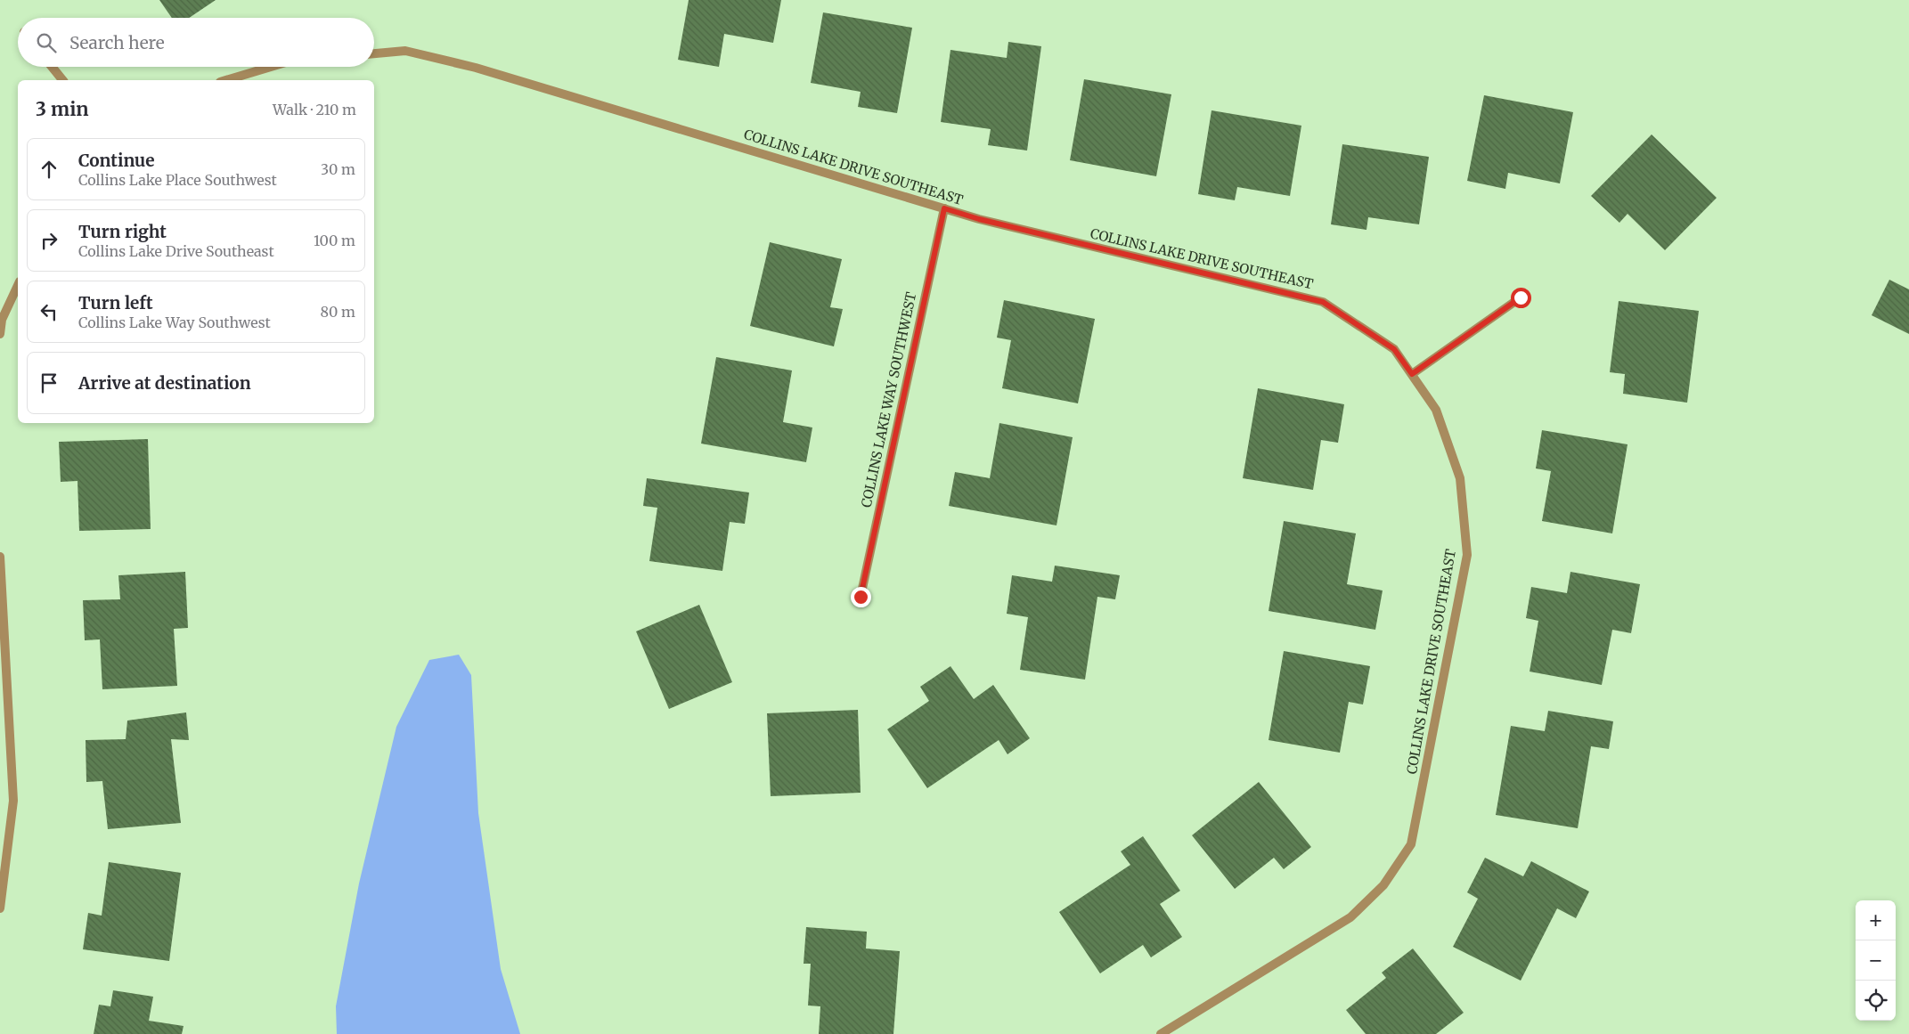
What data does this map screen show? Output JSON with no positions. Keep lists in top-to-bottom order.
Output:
{
  "streets": {
    "street": ["COLLINS LAKE DRIVE SOUTHEAST", "COLLINS LAKE WAY SOUTHWEST"]
  },
  "crossings": [
    ["COLLINS LAKE DRIVE SOUTHEAST", "COLLINS LAKE WAY SOUTHWEST"]
  ],
  "page": {
    "search": "Search here",
    "heading": ["3 min", "Walk · 210 m"],
    "list": [
      ["Continue", "Collins Lake Place Southwest", "30 m"],
      ["Turn right", "Collins Lake Drive Southeast", "100 m"],
      ["Turn left", "Collins Lake Way Southwest", "80 m"],
      "Arrive at destination"
    ],
    "map_buttons": ["+", "−"]
  }
}
